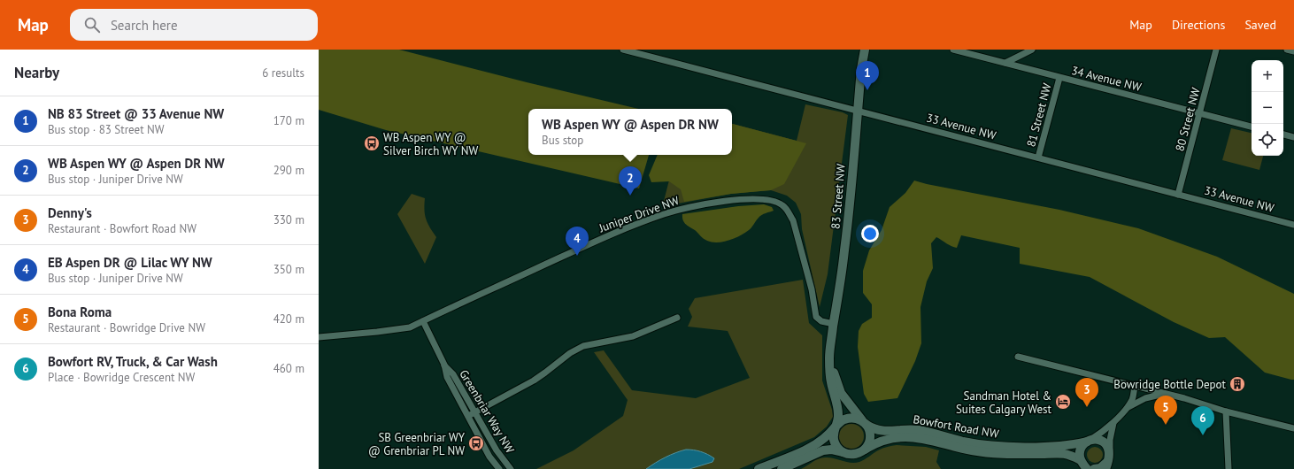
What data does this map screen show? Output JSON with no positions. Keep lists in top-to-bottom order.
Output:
{
  "streets": {
    "street": [
      "34 Avenue NW",
      "81 Street NW",
      "80 Street NW",
      "33 Avenue NW",
      "83 Street NW",
      "Juniper Drive NW",
      "Greenbriar Way NW",
      "Bowfort Road NW"
    ]
  },
  "crossings": [
    ["34 Avenue NW", "81 Street NW"],
    ["34 Avenue NW", "80 Street NW"],
    ["81 Street NW", "33 Avenue NW"],
    ["80 Street NW", "33 Avenue NW"],
    ["33 Avenue NW", "83 Street NW"],
    ["83 Street NW", "Juniper Drive NW"],
    ["83 Street NW", "Bowfort Road NW"],
    ["Juniper Drive NW", "Greenbriar Way NW"]
  ],
  "places": {
    "bus stop": ["WB Aspen WY @ Silver Birch WY NW", "SB Greenbriar WY @ Grenbriar PL NW"],
    "building": ["Bowridge Bottle Depot"],
    "hotel": ["Sandman Hotel & Suites Calgary West"]
  },
  "page": {
    "header": "Map",
    "search": "Search here",
    "nav": ["Map", "Directions", "Saved"],
    "heading": ["Nearby", "6 results"],
    "map_buttons": ["+", "−"],
    "pins": [
      "1",
      "2",
      "4",
      "3",
      "5",
      "6"
    ],
    "list": [
      {
        "mark": "1",
        "name": "NB 83 Street @ 33 Avenue NW",
        "note": "Bus stop · 83 Street NW",
        "value": "170 m"
      },
      {
        "mark": "2",
        "name": "WB Aspen WY @ Aspen DR NW",
        "note": "Bus stop · Juniper Drive NW",
        "value": "290 m"
      },
      {
        "mark": "3",
        "name": "Denny's",
        "note": "Restaurant · Bowfort Road NW",
        "value": "330 m"
      },
      {
        "mark": "4",
        "name": "EB Aspen DR @ Lilac WY NW",
        "note": "Bus stop · Juniper Drive NW",
        "value": "350 m"
      },
      {
        "mark": "5",
        "name": "Bona Roma",
        "note": "Restaurant · Bowridge Drive NW",
        "value": "420 m"
      },
      {
        "mark": "6",
        "name": "Bowfort RV, Truck, & Car Wash",
        "note": "Place · Bowridge Crescent NW",
        "value": "460 m"
      }
    ],
    "popup": ["WB Aspen WY @ Aspen DR NW", "Bus stop"]
  }
}
